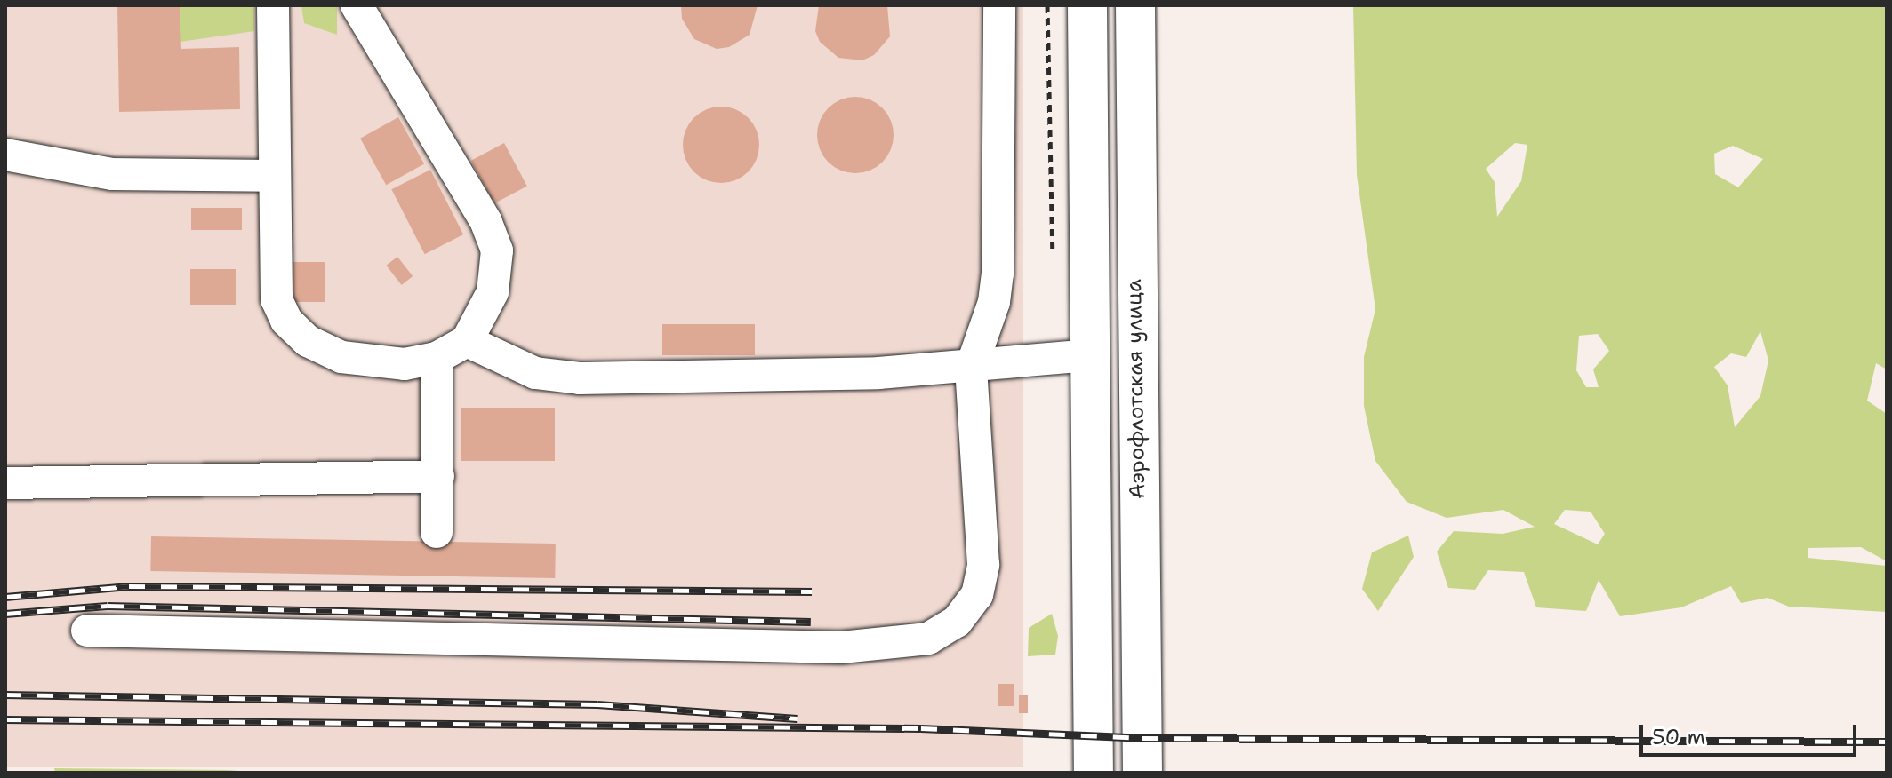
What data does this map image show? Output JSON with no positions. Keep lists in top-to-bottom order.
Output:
{
  "streets": {
    "main road": ["Аэрофлотская улица"]
  },
  "scale_bar": "50 m"
}
